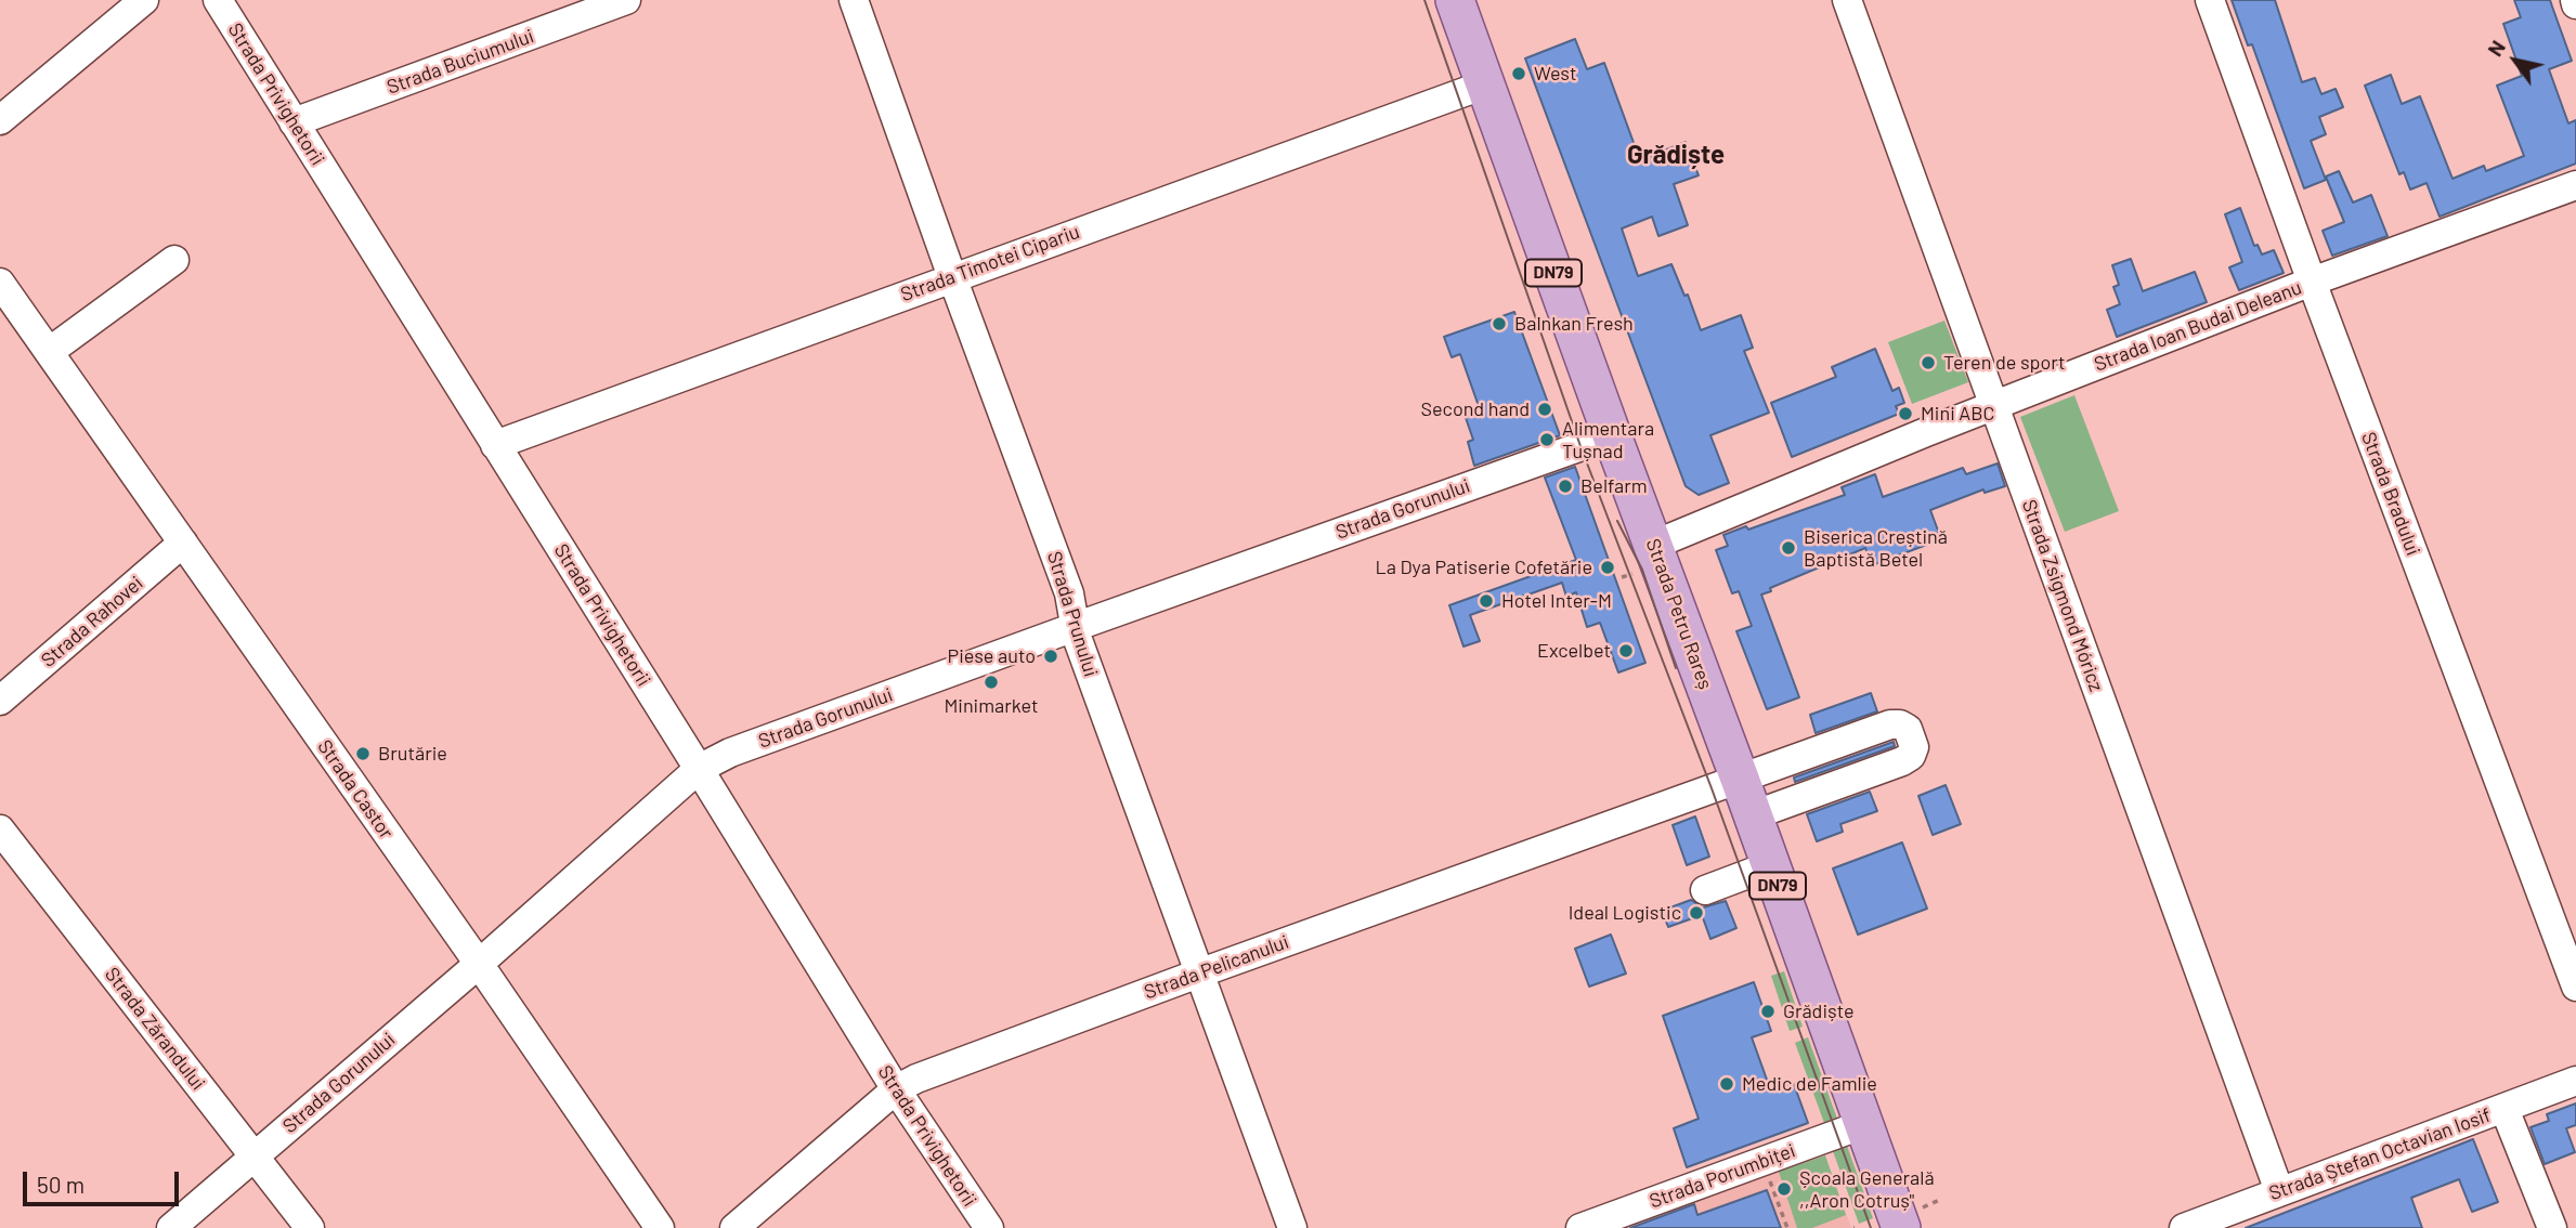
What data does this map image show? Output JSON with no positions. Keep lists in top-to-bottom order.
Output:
{
  "streets": {
    "main road": ["DN79", "Strada Petru Rareș"],
    "street": [
      "Strada Buciumului",
      "Strada Privighetorii",
      "Strada Timotei Cipariu",
      "Strada Ioan Budai Deleanu",
      "Strada Bradului",
      "Strada Gorunului",
      "Strada Zsigmond Móricz",
      "Strada Prunului",
      "Strada Rahovei",
      "Strada Castor",
      "Strada Pelicanului",
      "Strada Zărandului",
      "Strada Ștefan Octavian Iosif",
      "Strada Porumbiței"
    ]
  },
  "crossings": [
    ["Strada Buciumului", "Strada Privighetorii"],
    ["Strada Privighetorii", "Strada Timotei Cipariu"],
    ["Strada Privighetorii", "Strada Gorunului"],
    ["Strada Privighetorii", "Strada Pelicanului"],
    ["Strada Timotei Cipariu", "Strada Prunului"],
    ["Strada Timotei Cipariu", "Strada Petru Rareș"],
    ["Strada Ioan Budai Deleanu", "Strada Bradului"],
    ["Strada Ioan Budai Deleanu", "Strada Zsigmond Móricz"],
    ["Strada Ioan Budai Deleanu", "Strada Petru Rareș"],
    ["Strada Gorunului", "Strada Prunului"],
    ["Strada Gorunului", "Strada Petru Rareș"],
    ["Strada Gorunului", "Strada Castor"],
    ["Strada Gorunului", "Strada Zărandului"],
    ["Strada Zsigmond Móricz", "Strada Ștefan Octavian Iosif"],
    ["Strada Prunului", "Strada Pelicanului"],
    ["Strada Petru Rareș", "Strada Pelicanului"],
    ["Strada Petru Rareș", "Strada Porumbiței"],
    ["Strada Rahovei", "Strada Castor"]
  ],
  "districts": ["Grădiște"],
  "places": [
    "West",
    "Balnkan Fresh",
    "Teren de sport",
    "Second hand",
    "Mini ABC",
    "Alimentara Tușnad",
    "Belfarm",
    "Biserica Creștină Baptistă Betel",
    "La Dya Patiserie Cofetărie",
    "Hotel Inter-M",
    "Excelbet",
    "Piese auto",
    "Minimarket",
    "Brutărie",
    "Ideal Logistic",
    "Grădiște",
    "Medic de Famlie",
    "Școala Generală ,,Aron Cotruș\""
  ],
  "scale_bar": "50 m",
  "north": "top left"
}
